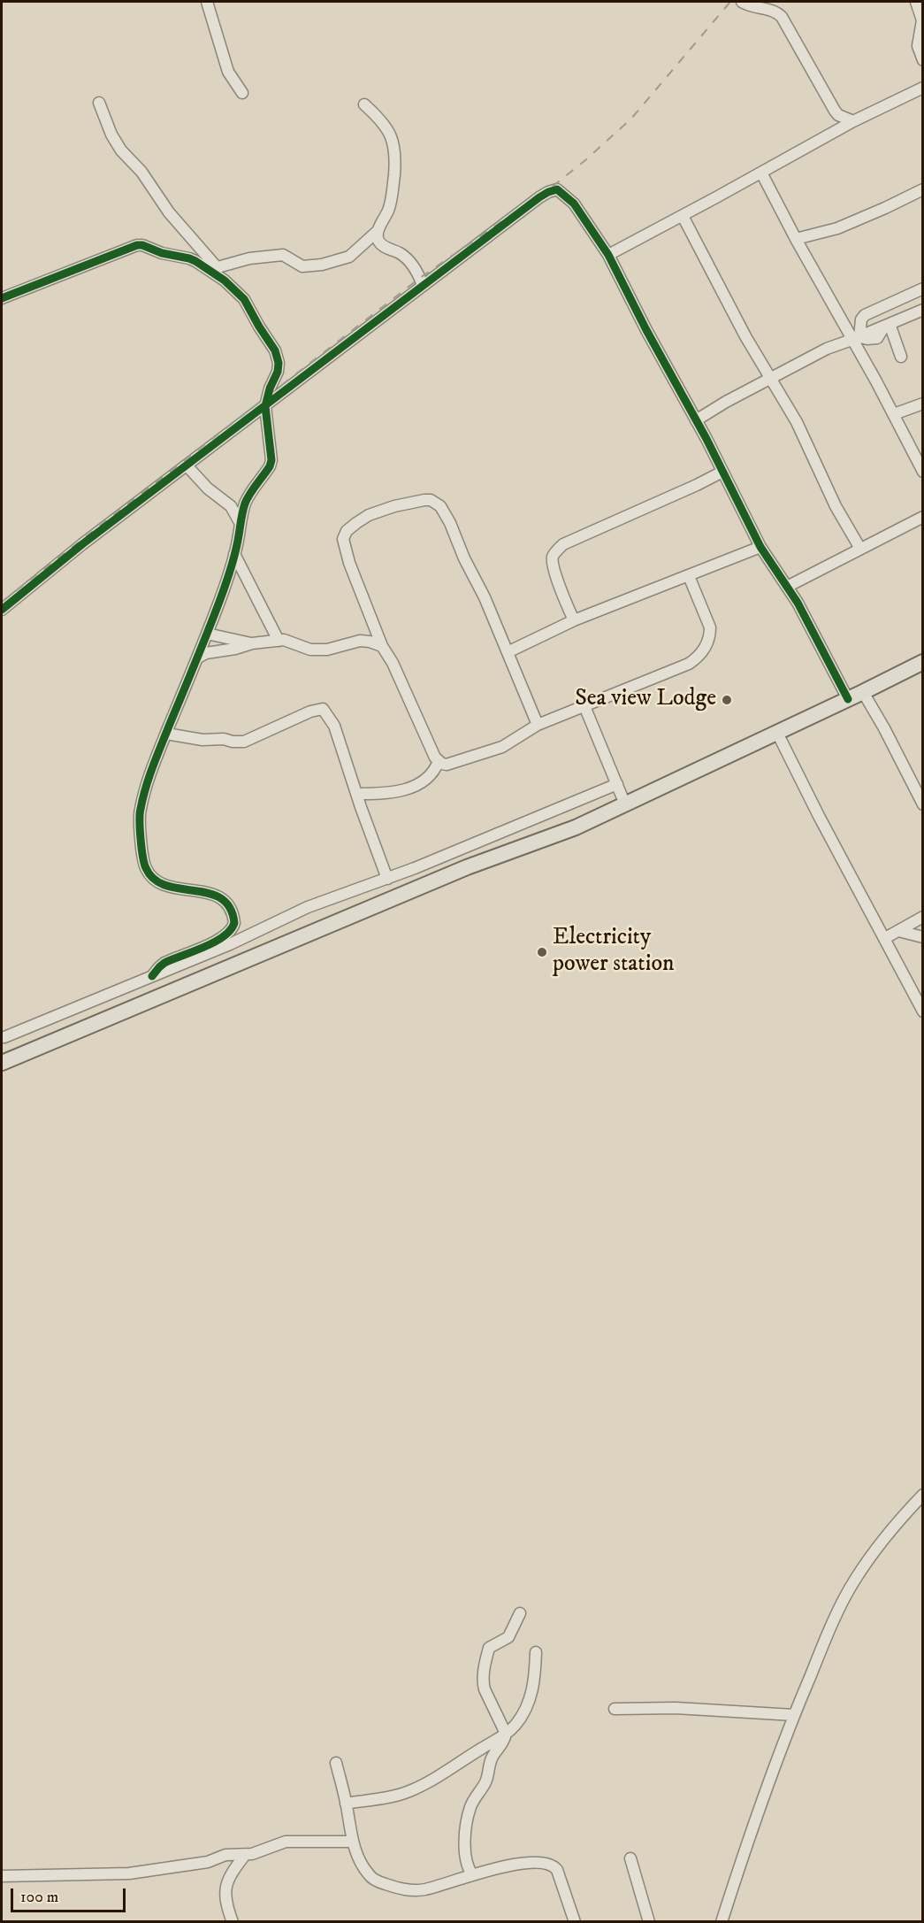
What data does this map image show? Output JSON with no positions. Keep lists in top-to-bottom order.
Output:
{
  "places": ["Sea view Lodge", "Electricity power station"],
  "scale_bar": "100 m"
}
